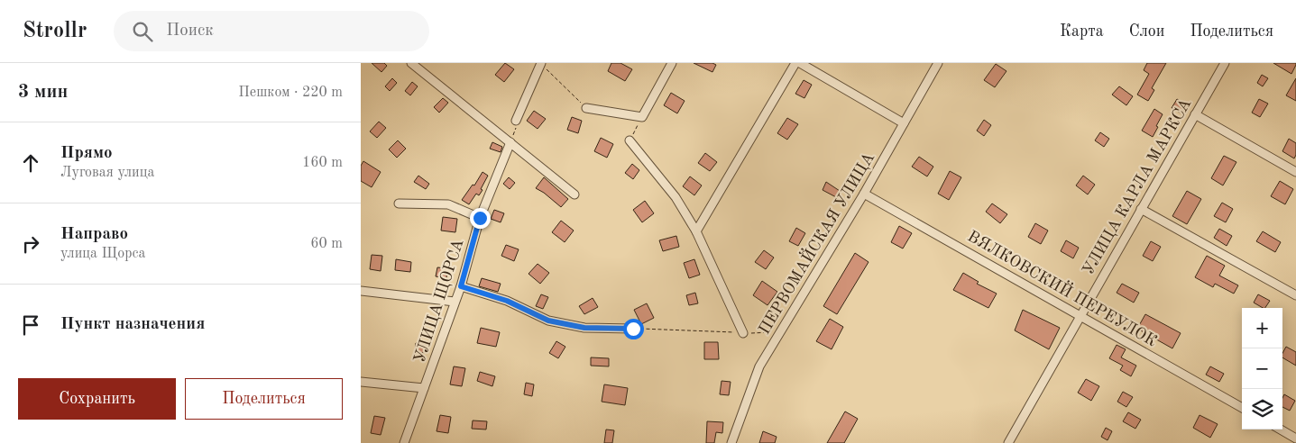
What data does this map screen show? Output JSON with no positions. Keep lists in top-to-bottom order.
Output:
{
  "streets": {
    "street": [
      "УЛИЦА КАРЛА МАРКСА",
      "ПЕРВОМАЙСКАЯ УЛИЦА",
      "ВЯЛКОВСКИЙ ПЕРЕУЛОК",
      "УЛИЦА ЩОРСА"
    ]
  },
  "crossings": [
    ["УЛИЦА КАРЛА МАРКСА", "ВЯЛКОВСКИЙ ПЕРЕУЛОК"],
    ["ПЕРВОМАЙСКАЯ УЛИЦА", "ВЯЛКОВСКИЙ ПЕРЕУЛОК"]
  ],
  "page": {
    "header": "Strollr",
    "search": "Поиск",
    "nav": ["Карта", "Слои", "Поделиться"],
    "heading": ["3 мин", "Пешком · 220 m"],
    "list": [
      ["Прямо", "Луговая улица", "160 m"],
      ["Направо", "улица Щорса", "60 m"],
      "Пункт назначения"
    ],
    "map_buttons": ["+", "−"],
    "buttons": ["Сохранить", "Поделиться"]
  }
}
